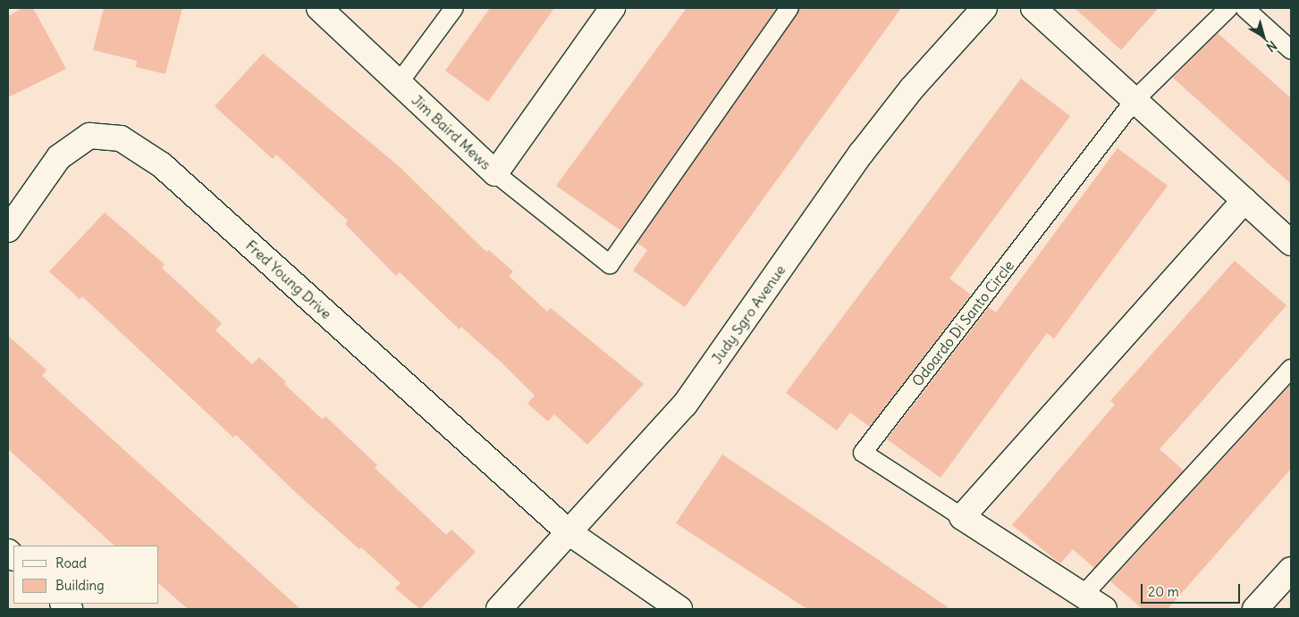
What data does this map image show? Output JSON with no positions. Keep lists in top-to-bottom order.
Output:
{
  "streets": {
    "street": [
      "Jim Baird Mews",
      "Fred Young Drive",
      "Judy Sgro Avenue",
      "Odoardo Di Santo Circle"
    ]
  },
  "crossings": [
    ["Fred Young Drive", "Judy Sgro Avenue"]
  ],
  "legend": ["Road", "Building"],
  "scale_bar": "20 m",
  "north": "bottom right"
}
